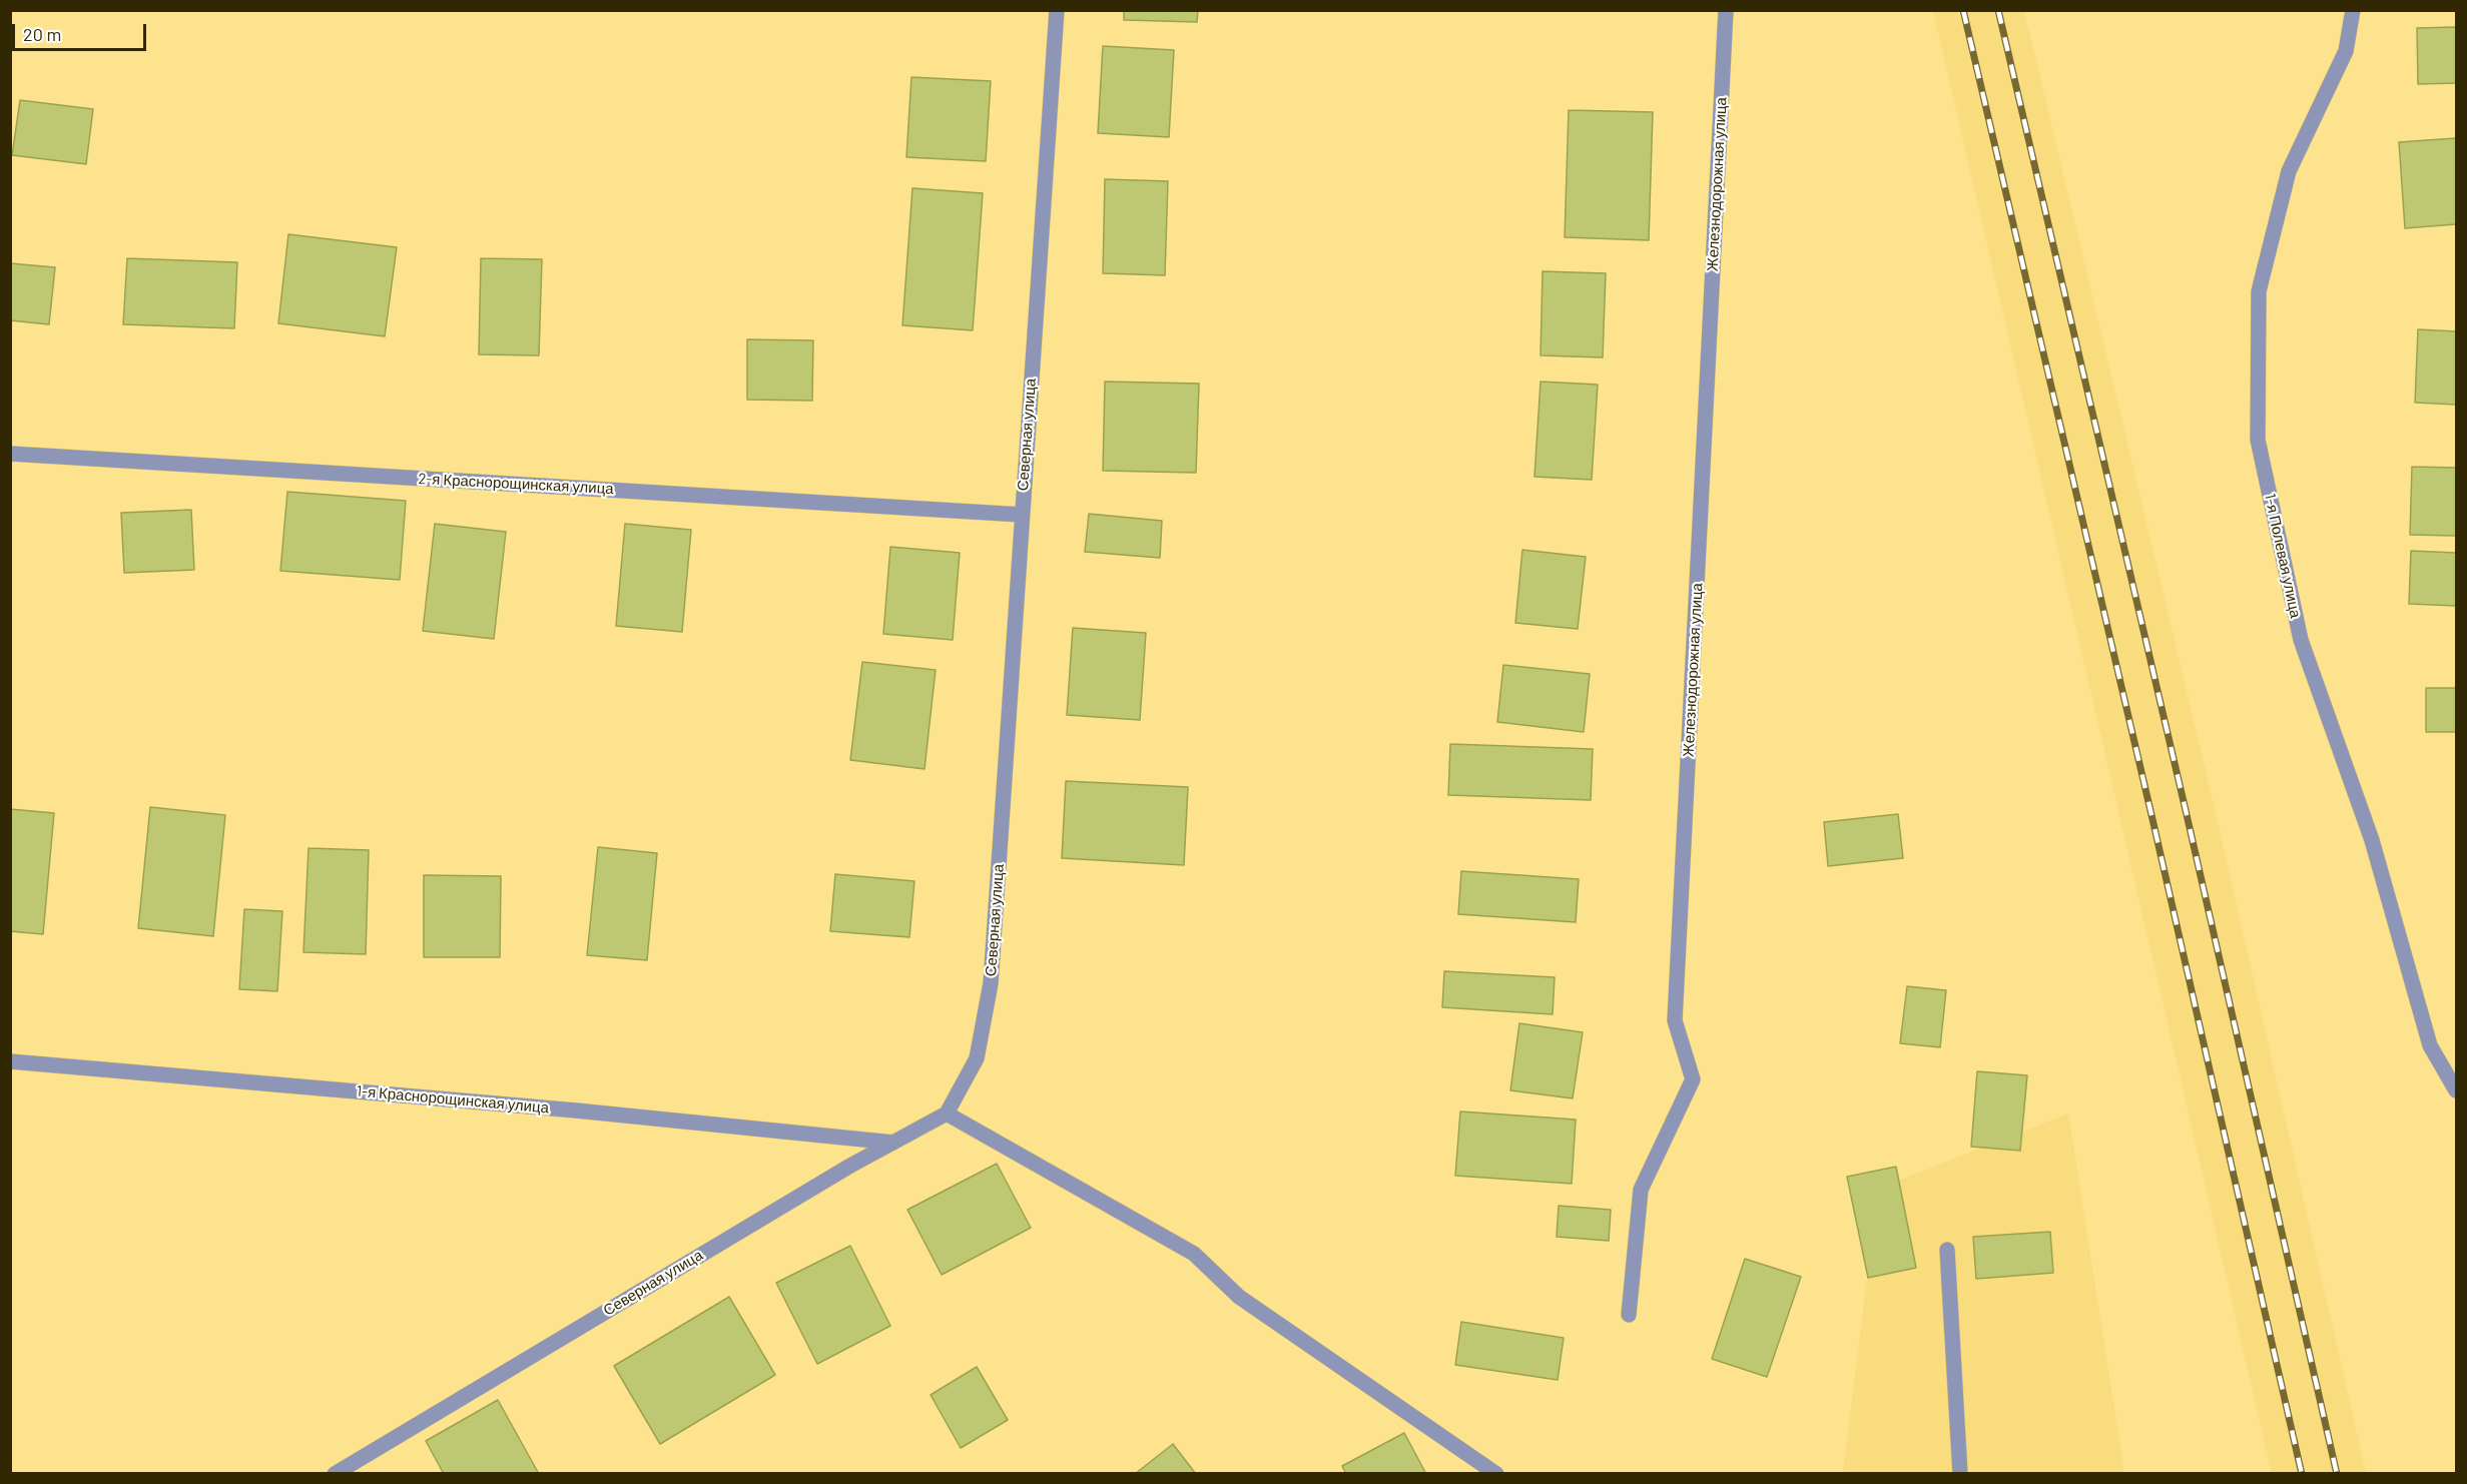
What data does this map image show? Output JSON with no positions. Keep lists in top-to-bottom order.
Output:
{
  "streets": {
    "street": [
      "Железнодорожная улица",
      "Северная улица",
      "2-я Краснорощинская улица",
      "1-я Полевая улица",
      "1-я Краснорощинская улица"
    ]
  },
  "crossings": [
    ["Северная улица", "2-я Краснорощинская улица"],
    ["Северная улица", "1-я Краснорощинская улица"]
  ],
  "scale_bar": "20 m"
}
